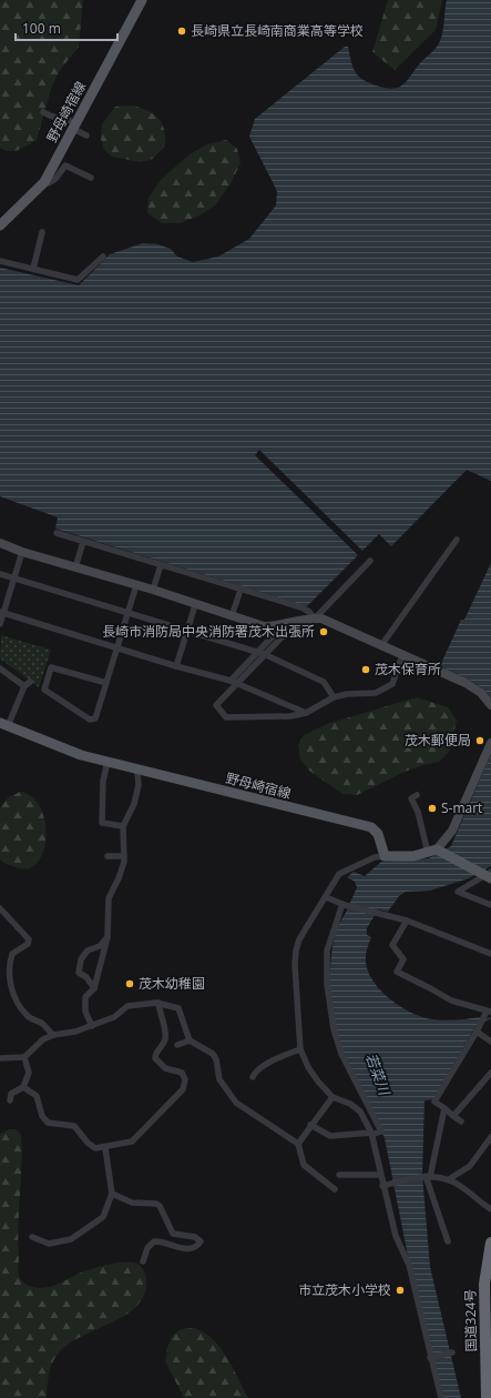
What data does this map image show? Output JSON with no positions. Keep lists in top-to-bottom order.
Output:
{
  "streets": {
    "highway": ["国道324号"],
    "main road": ["野母崎宿線"]
  },
  "water": ["若菜川"],
  "places": [
    "長崎県立長崎南商業高等学校",
    "長崎市消防局中央消防署茂木出張所",
    "茂木保育所",
    "茂木郵便局",
    "S-mart",
    "茂木幼稚園",
    "市立茂木小学校"
  ],
  "scale_bar": "100 m"
}
